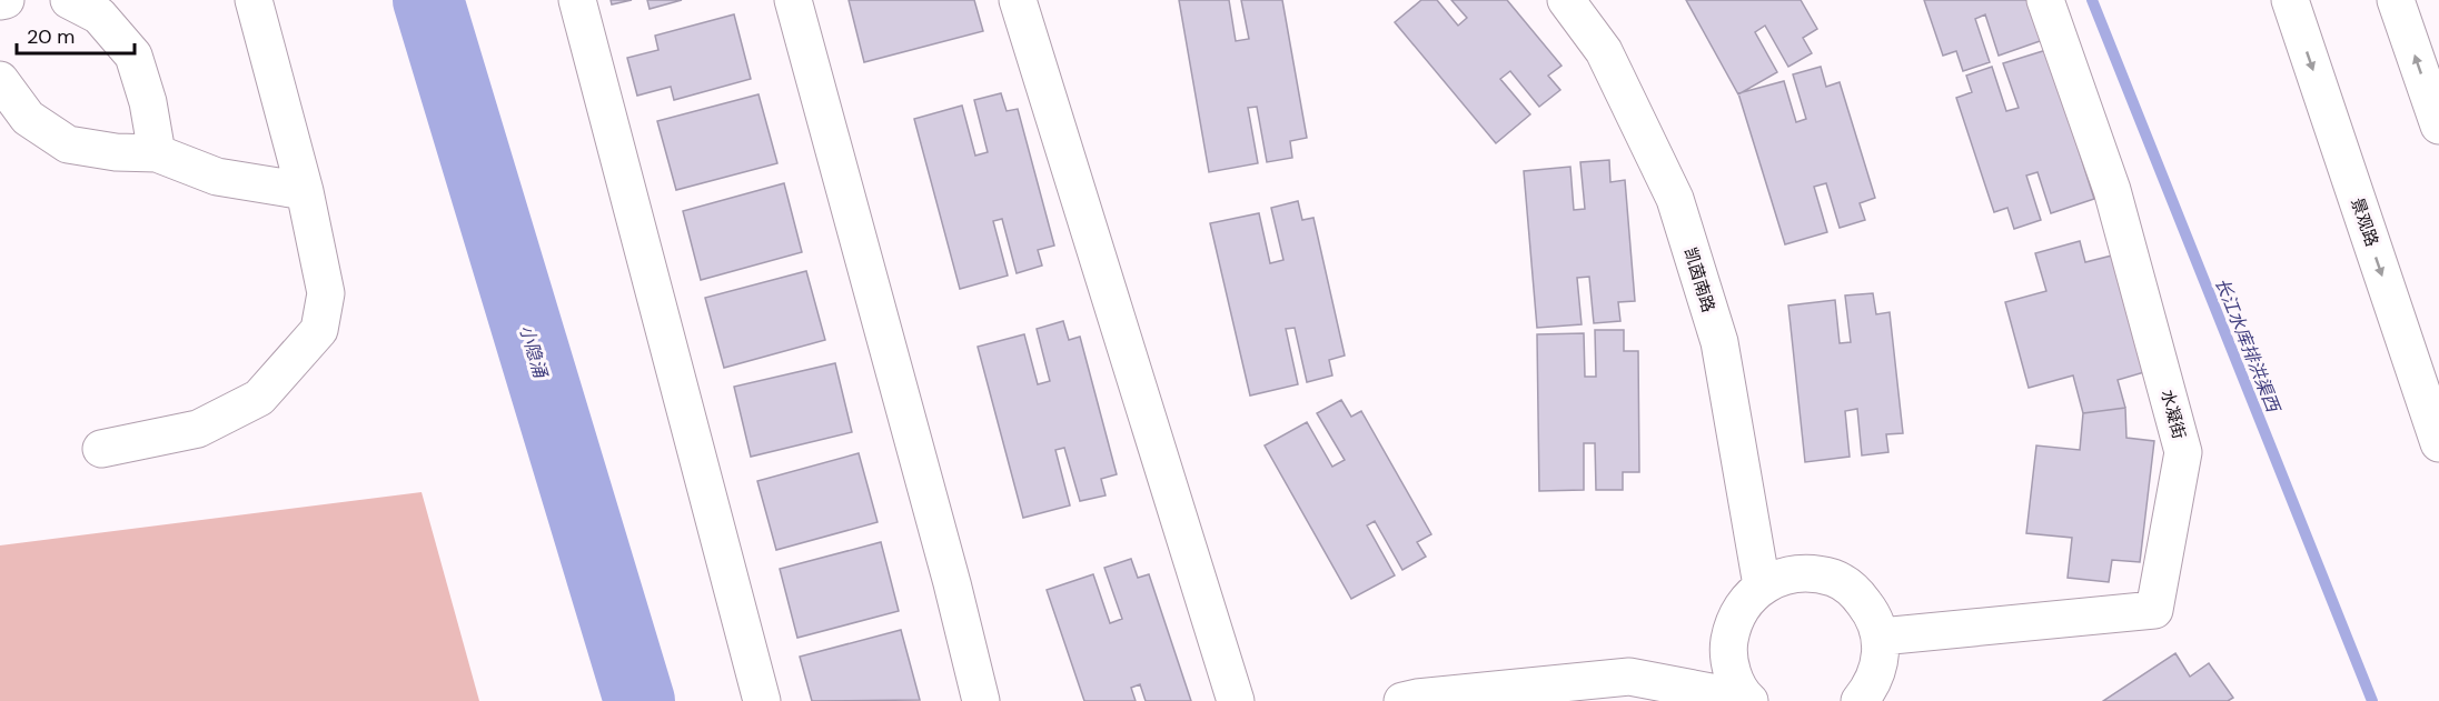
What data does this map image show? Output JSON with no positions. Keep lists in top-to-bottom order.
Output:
{
  "streets": {
    "street": ["景观路", "凯茵南路", "水凝街"]
  },
  "one_way": ["景观路"],
  "water": ["长江水库排洪渠西", "小隐涌"],
  "scale_bar": "20 m"
}
